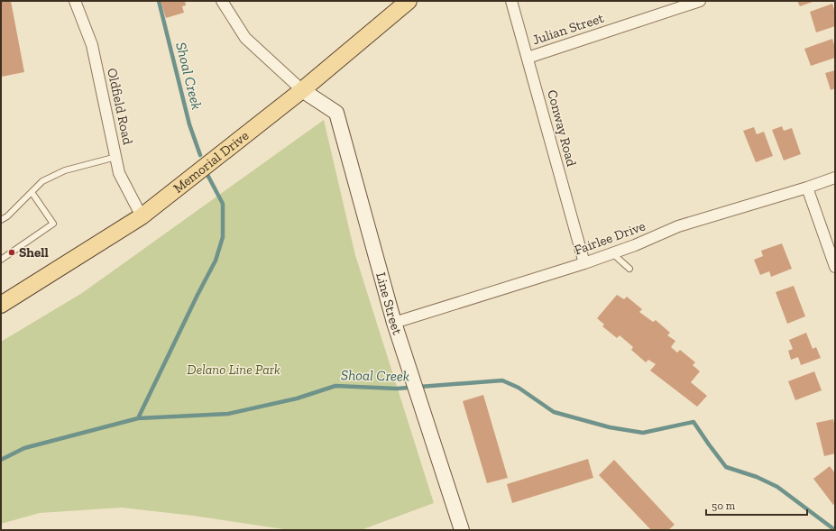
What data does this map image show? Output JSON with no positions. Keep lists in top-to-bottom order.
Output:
{
  "streets": {
    "main road": ["Memorial Drive"],
    "street": [
      "Julian Street",
      "Oldfield Road",
      "Conway Road",
      "Fairlee Drive",
      "Line Street"
    ]
  },
  "crossings": [
    ["Julian Street", "Conway Road"],
    ["Oldfield Road", "Memorial Drive"],
    ["Conway Road", "Fairlee Drive"],
    ["Memorial Drive", "Line Street"],
    ["Fairlee Drive", "Line Street"]
  ],
  "water": ["Shoal Creek"],
  "parks": ["Delano Line Park"],
  "places": ["Shell"],
  "scale_bar": "50 m"
}
